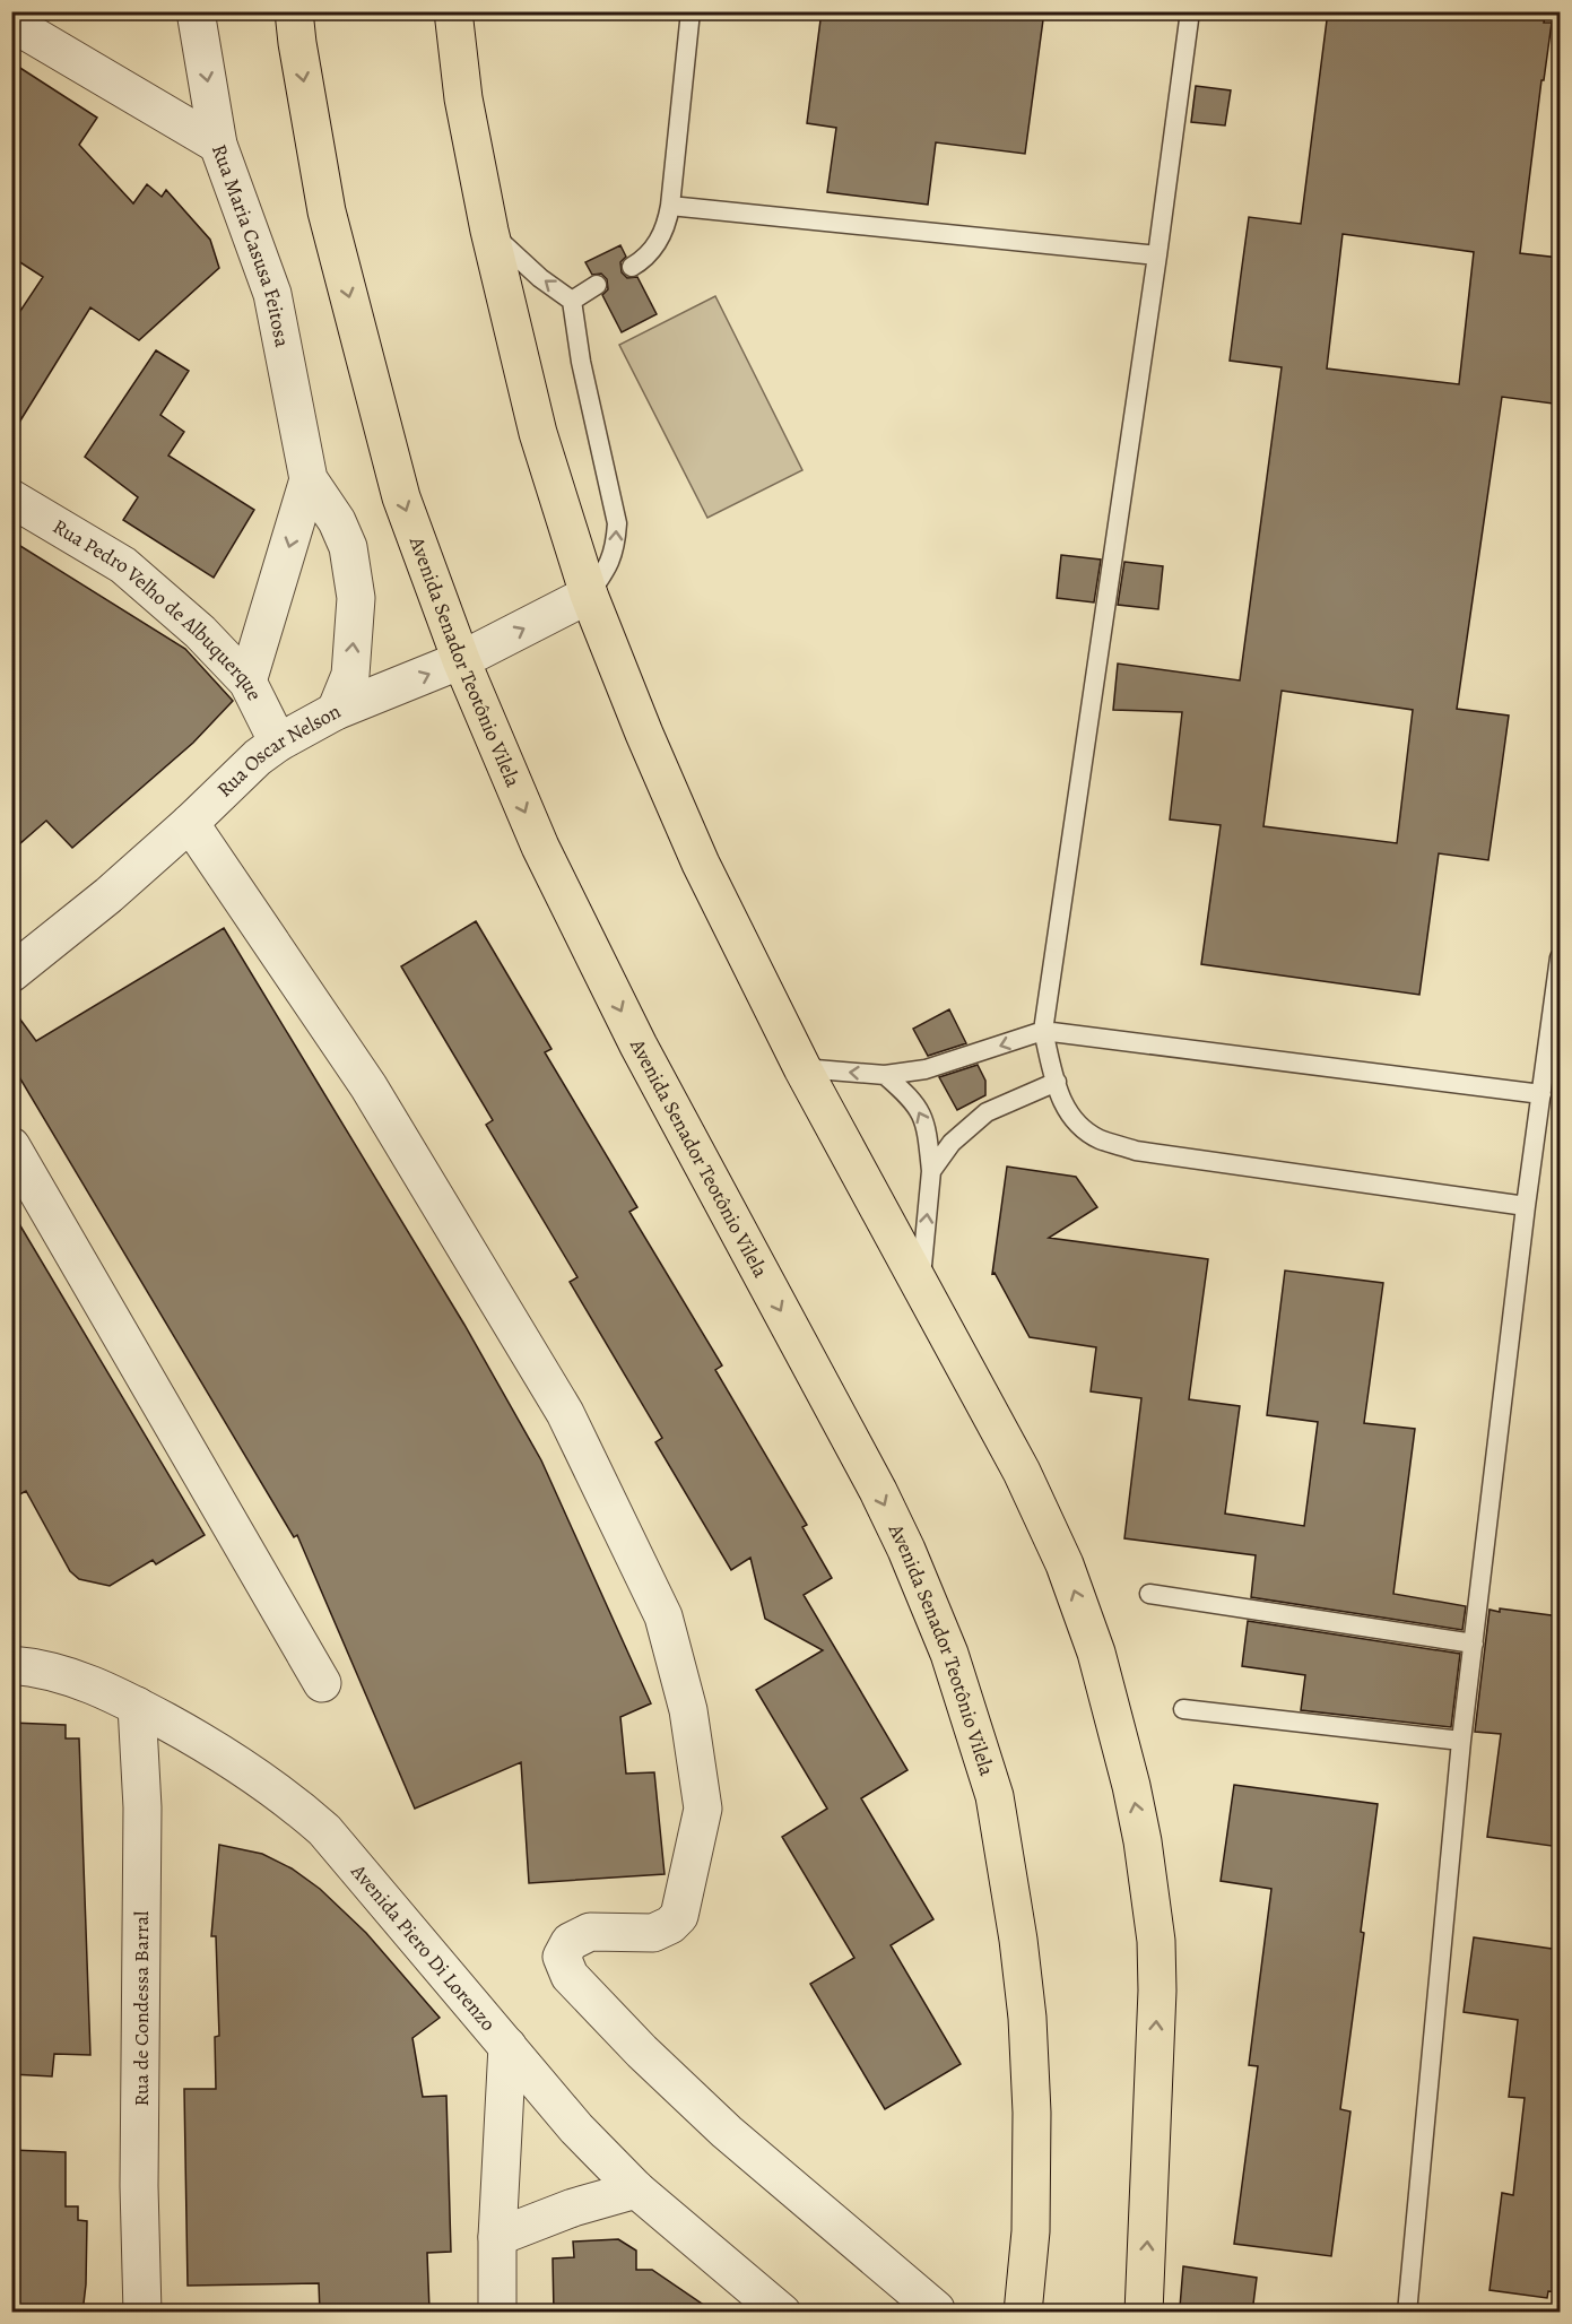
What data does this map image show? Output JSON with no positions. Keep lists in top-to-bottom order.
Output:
{
  "streets": {
    "main road": ["Avenida Senador Teotônio Vilela"],
    "street": [
      "Rua Maria Casusa Feitosa",
      "Rua Pedro Velho de Albuquerque",
      "Rua Oscar Nelson",
      "Avenida Piero Di Lorenzo",
      "Rua de Condessa Barral"
    ]
  },
  "crossings": [
    ["Rua Maria Casusa Feitosa", "Rua Pedro Velho de Albuquerque"],
    ["Rua Maria Casusa Feitosa", "Rua Oscar Nelson"],
    ["Rua Pedro Velho de Albuquerque", "Rua Oscar Nelson"],
    ["Avenida Senador Teotônio Vilela", "Rua Oscar Nelson"],
    ["Avenida Piero Di Lorenzo", "Rua de Condessa Barral"]
  ],
  "one_way": ["Rua Oscar Nelson"]
}
